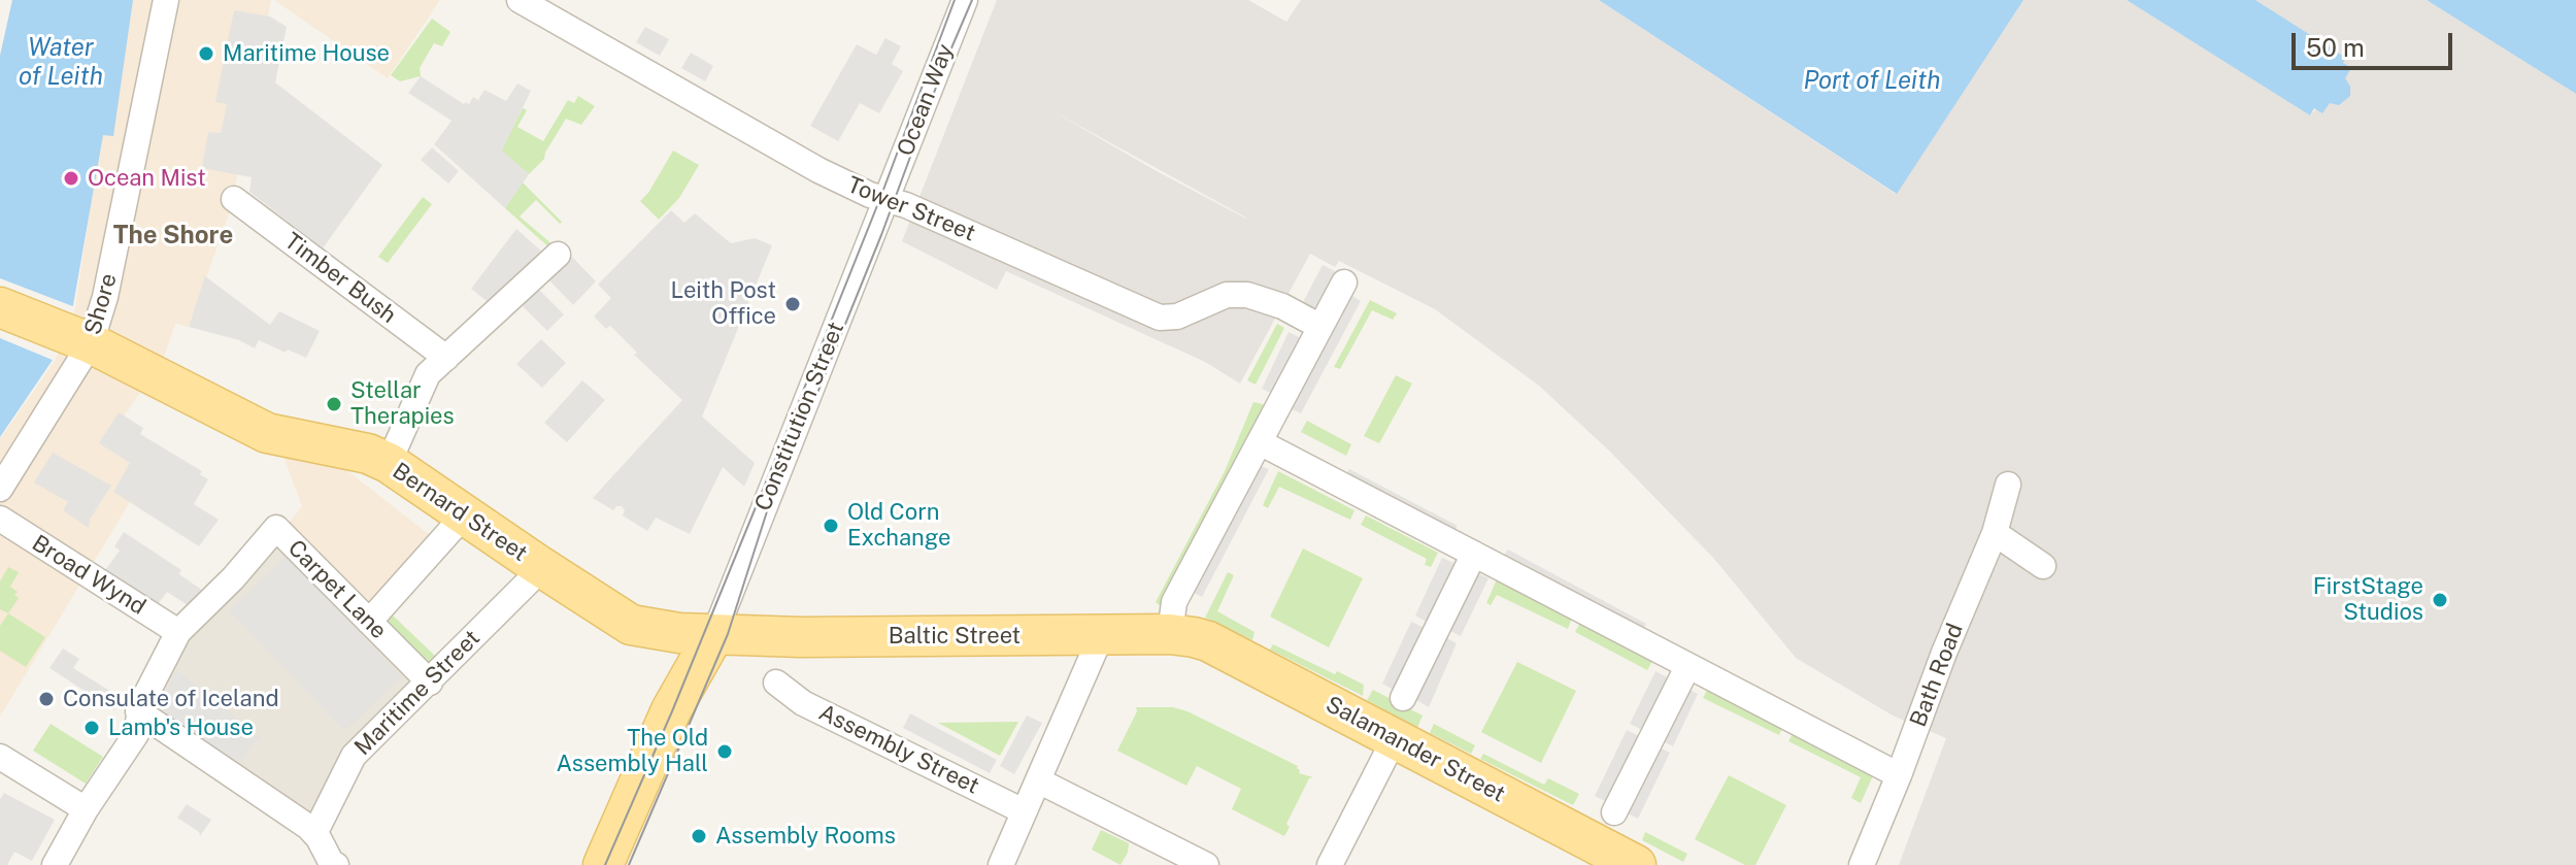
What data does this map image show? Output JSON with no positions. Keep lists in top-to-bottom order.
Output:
{
  "streets": {
    "main road": [
      "Constitution Street",
      "Bernard Street",
      "Baltic Street",
      "Salamander Street"
    ],
    "street": [
      "Ocean Way",
      "Tower Street",
      "Timber Bush",
      "Shore",
      "Broad Wynd",
      "Carpet Lane",
      "Bath Road",
      "Maritime Street",
      "Assembly Street"
    ]
  },
  "crossings": [
    ["Ocean Way", "Tower Street"],
    ["Ocean Way", "Constitution Street"],
    ["Tower Street", "Constitution Street"],
    ["Shore", "Bernard Street"],
    ["Constitution Street", "Bernard Street"],
    ["Constitution Street", "Baltic Street"],
    ["Bernard Street", "Baltic Street"],
    ["Bernard Street", "Maritime Street"],
    ["Broad Wynd", "Carpet Lane"],
    ["Carpet Lane", "Maritime Street"],
    ["Baltic Street", "Salamander Street"]
  ],
  "districts": ["The Shore"],
  "water": ["Water of Leith", "Port of Leith"],
  "places": [
    "Maritime House",
    "Ocean Mist",
    "Leith Post Office",
    "Stellar Therapies",
    "Old Corn Exchange",
    "FirstStage Studios",
    "Consulate of Iceland",
    "Lamb's House",
    "The Old Assembly Hall",
    "Assembly Rooms"
  ],
  "scale_bar": "50 m"
}
